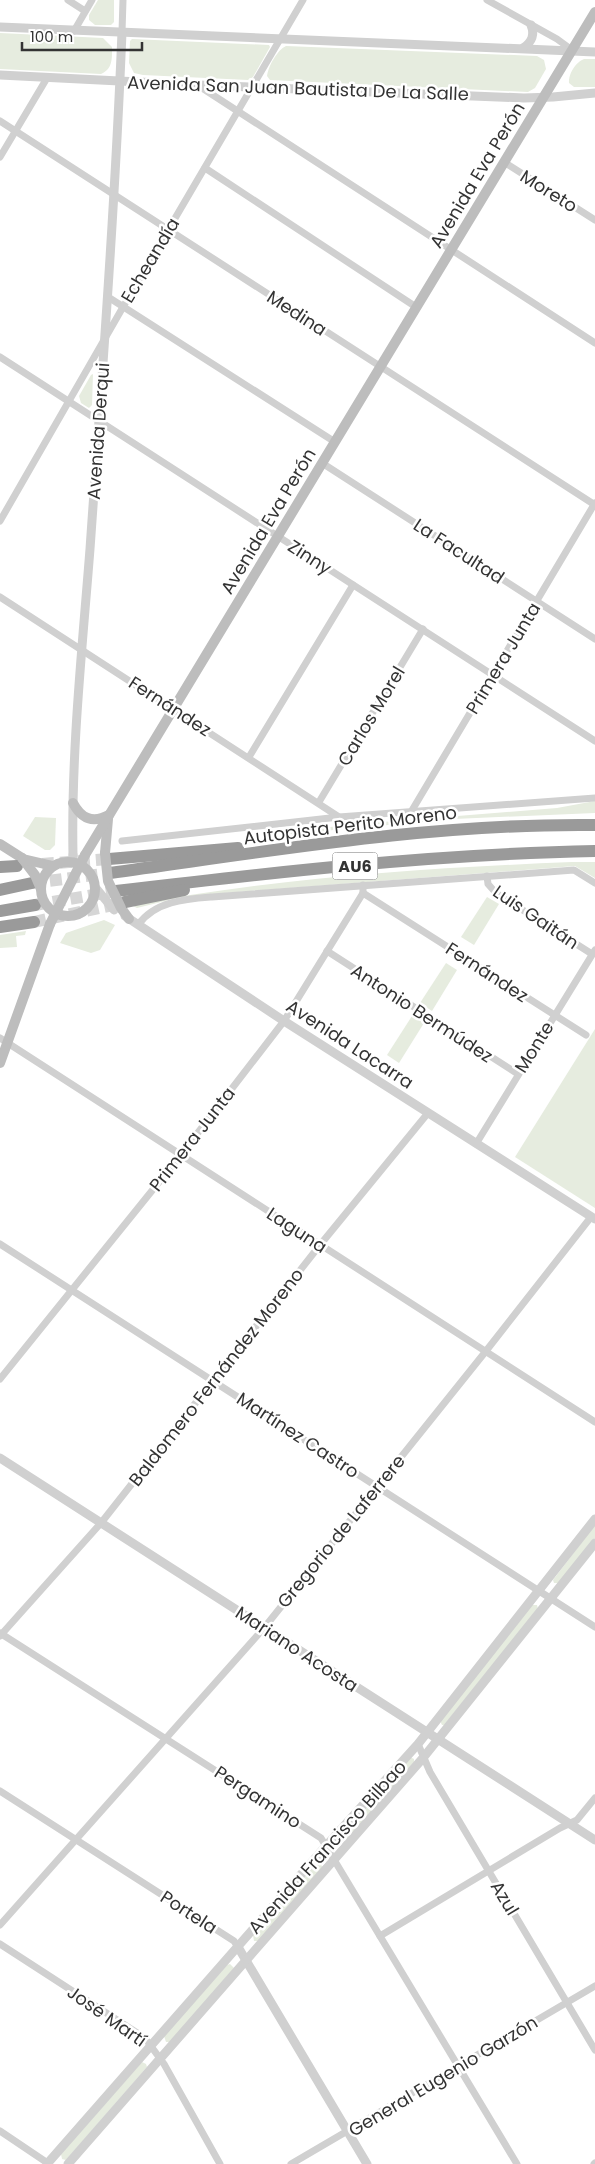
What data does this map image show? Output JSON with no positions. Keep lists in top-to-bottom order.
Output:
{
  "streets": {
    "highway": ["Autopista Perito Moreno", "AU6"],
    "main road": ["Avenida Eva Perón"],
    "street": [
      "Avenida San Juan Bautista De La Salle",
      "Moreto",
      "Echeandía",
      "Medina",
      "Avenida Derqui",
      "La Facultad",
      "Zinny",
      "Primera Junta",
      "Fernández",
      "Carlos Morel",
      "Luis Gaitán",
      "Antonio Bermúdez",
      "Avenida Lacarra",
      "Monte",
      "Laguna",
      "Baldomero Fernández Moreno",
      "Martínez Castro",
      "Gregorio de Laferrere",
      "Mariano Acosta",
      "Pergamino",
      "Avenida Francisco Bilbao",
      "Azul",
      "Portela",
      "José Martí",
      "General Eugenio Garzón"
    ]
  },
  "crossings": [
    ["Avenida San Juan Bautista De La Salle", "Avenida Eva Perón"],
    ["Avenida San Juan Bautista De La Salle", "Echeandía"],
    ["Avenida San Juan Bautista De La Salle", "Avenida Derqui"],
    ["Avenida Eva Perón", "Moreto"],
    ["Avenida Eva Perón", "Medina"],
    ["Avenida Eva Perón", "Avenida Derqui"],
    ["Avenida Eva Perón", "La Facultad"],
    ["Avenida Eva Perón", "Zinny"],
    ["Avenida Eva Perón", "Fernández"],
    ["Avenida Eva Perón", "Laguna"],
    ["Echeandía", "Medina"],
    ["Echeandía", "Avenida Derqui"],
    ["Echeandía", "Zinny"],
    ["Medina", "Avenida Derqui"],
    ["Medina", "Primera Junta"],
    ["Avenida Derqui", "Zinny"],
    ["Avenida Derqui", "Fernández"],
    ["La Facultad", "Primera Junta"],
    ["Zinny", "Primera Junta"],
    ["Zinny", "Carlos Morel"],
    ["Primera Junta", "Fernández"],
    ["Primera Junta", "Antonio Bermúdez"],
    ["Primera Junta", "Avenida Lacarra"],
    ["Primera Junta", "Laguna"],
    ["Primera Junta", "Martínez Castro"],
    ["Fernández", "Carlos Morel"],
    ["Fernández", "Monte"],
    ["Luis Gaitán", "Monte"],
    ["Antonio Bermúdez", "Monte"],
    ["Avenida Lacarra", "Monte"],
    ["Avenida Lacarra", "Baldomero Fernández Moreno"],
    ["Avenida Lacarra", "Gregorio de Laferrere"],
    ["Laguna", "Baldomero Fernández Moreno"],
    ["Laguna", "Gregorio de Laferrere"],
    ["Baldomero Fernández Moreno", "Martínez Castro"],
    ["Baldomero Fernández Moreno", "Mariano Acosta"],
    ["Baldomero Fernández Moreno", "Pergamino"],
    ["Martínez Castro", "Gregorio de Laferrere"],
    ["Martínez Castro", "Avenida Francisco Bilbao"],
    ["Gregorio de Laferrere", "Mariano Acosta"],
    ["Gregorio de Laferrere", "Pergamino"],
    ["Gregorio de Laferrere", "Portela"],
    ["Mariano Acosta", "Avenida Francisco Bilbao"],
    ["Pergamino", "Avenida Francisco Bilbao"],
    ["Pergamino", "General Eugenio Garzón"],
    ["Avenida Francisco Bilbao", "Azul"],
    ["Avenida Francisco Bilbao", "Portela"],
    ["Avenida Francisco Bilbao", "José Martí"],
    ["Azul", "General Eugenio Garzón"],
    ["Portela", "General Eugenio Garzón"]
  ],
  "scale_bar": "100 m"
}
